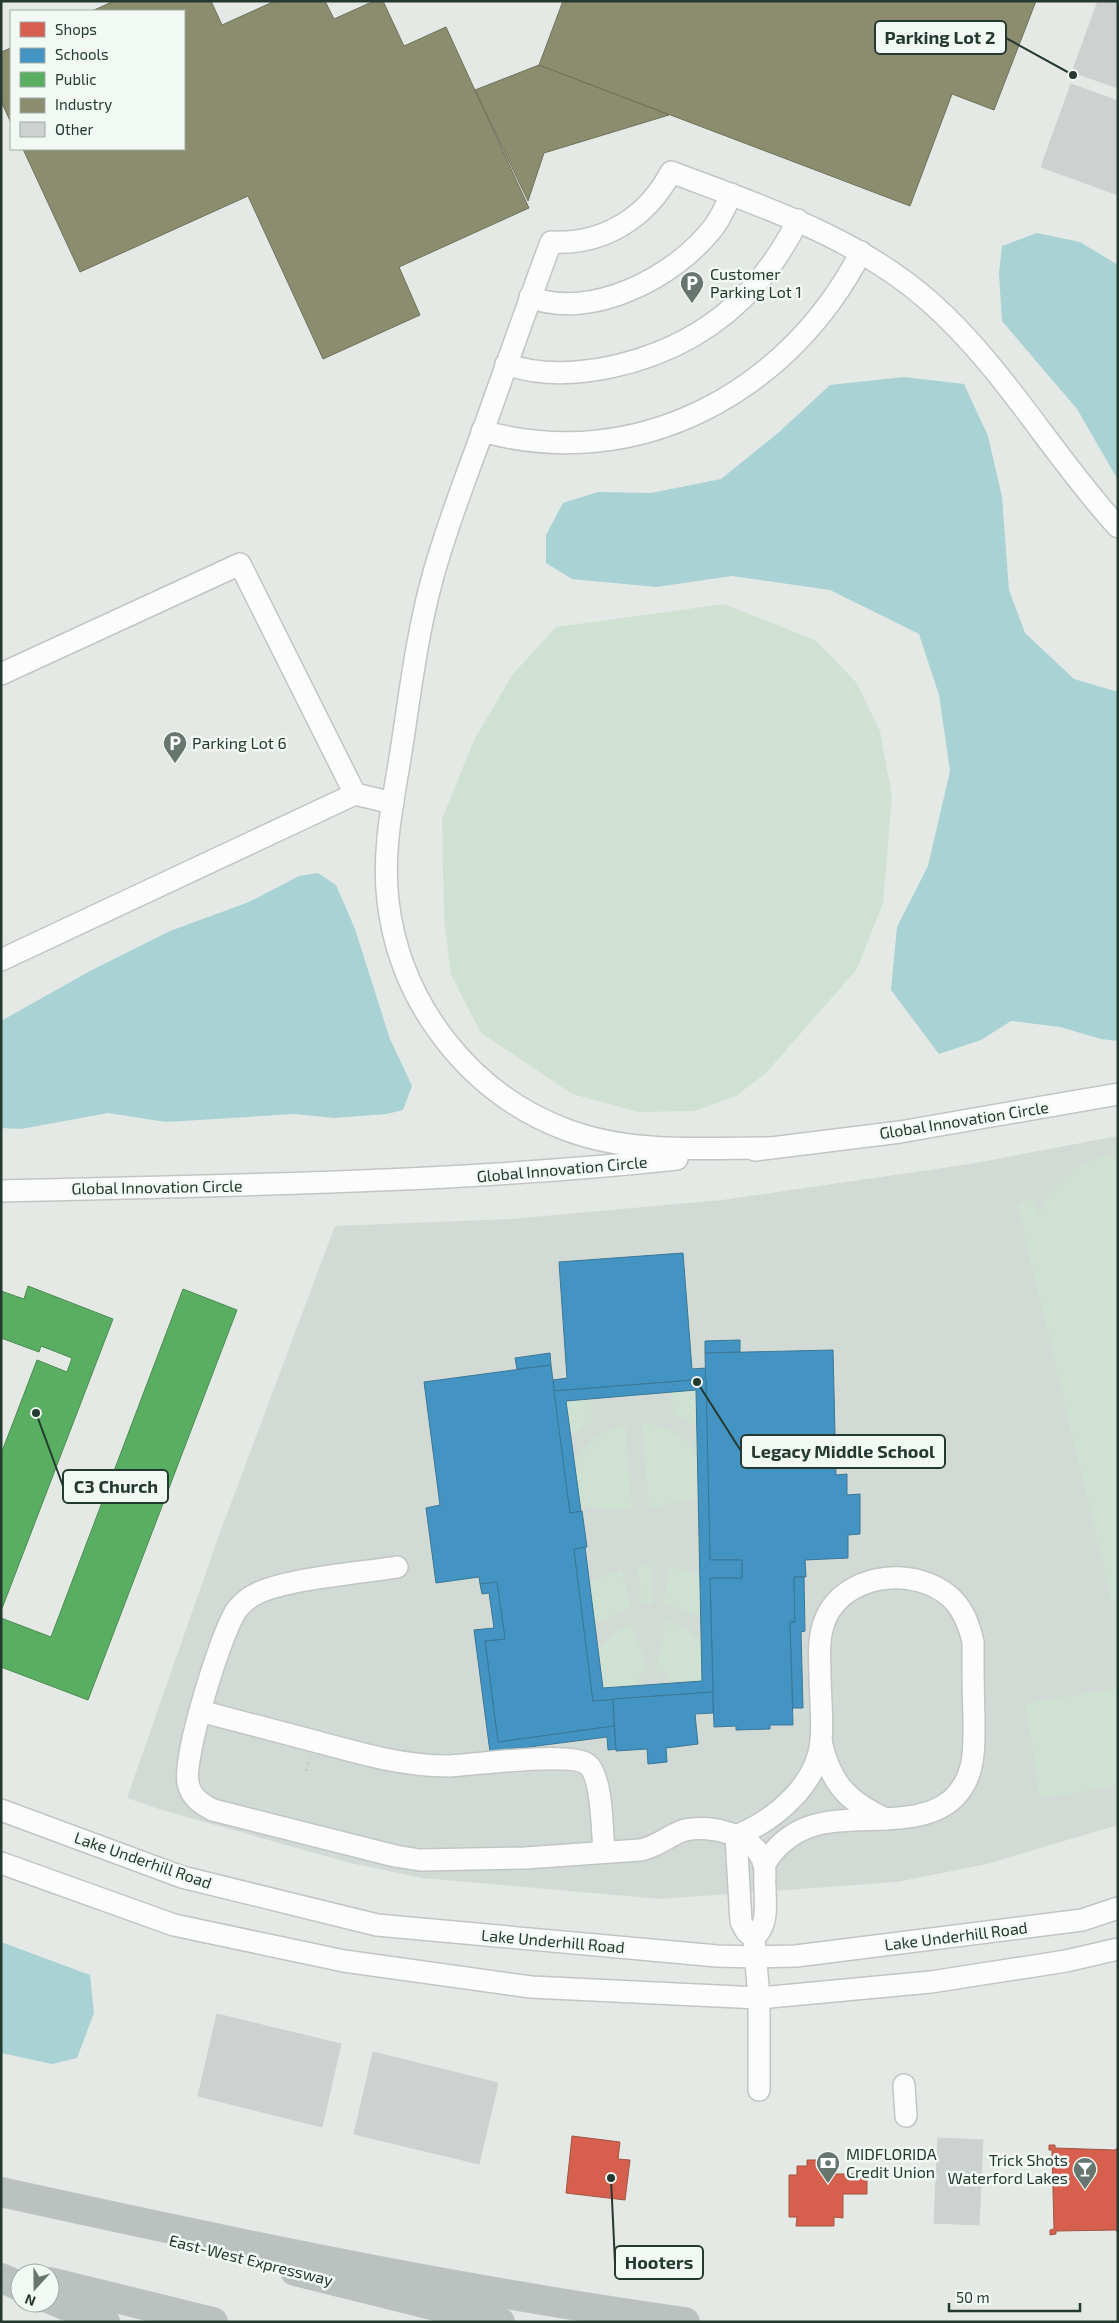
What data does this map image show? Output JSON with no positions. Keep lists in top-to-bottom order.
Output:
{
  "streets": {
    "highway": ["East-West Expressway"],
    "street": ["Global Innovation Circle", "Lake Underhill Road"]
  },
  "places": {
    "other": [
      "Parking Lot 2",
      "Legacy Middle School",
      "C3 Church",
      "Hooters"
    ],
    "parking": ["Customer Parking Lot 1", "Parking Lot 6"],
    "bank": ["MIDFLORIDA Credit Union"],
    "bar": ["Trick Shots Waterford Lakes"]
  },
  "legend": [
    "Shops",
    "Schools",
    "Public",
    "Industry",
    "Other"
  ],
  "scale_bar": "50 m",
  "north": "bottom"
}
